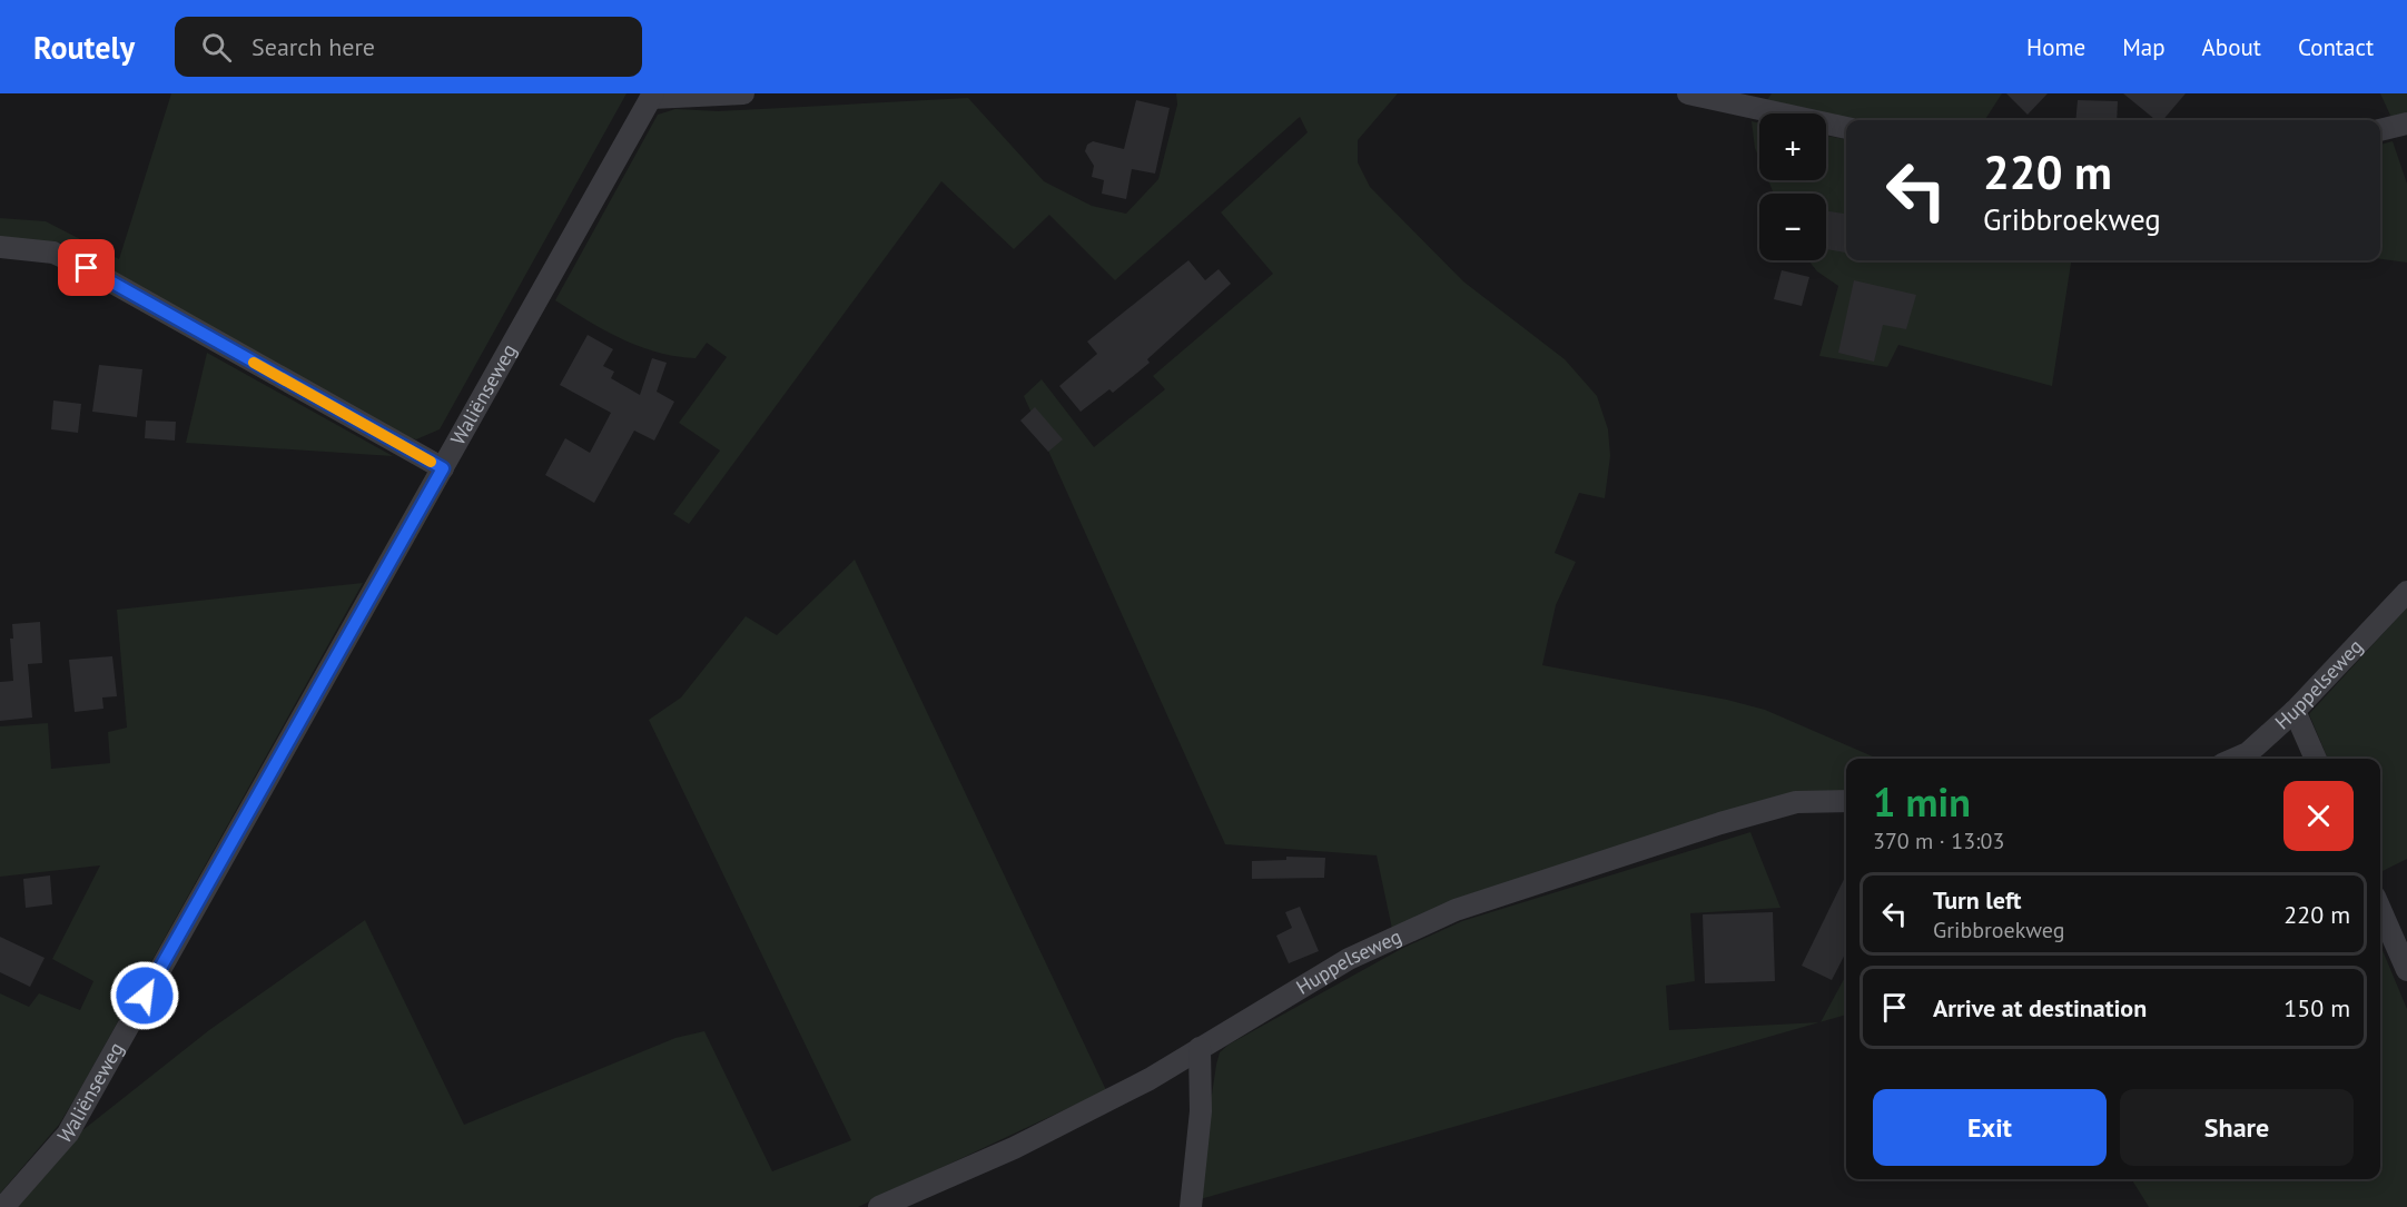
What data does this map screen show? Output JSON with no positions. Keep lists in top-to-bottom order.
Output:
{
  "streets": {
    "street": ["Waliënseweg", "Huppelseweg"]
  },
  "page": {
    "header": "Routely",
    "search": "Search here",
    "nav": [
      "Home",
      "Map",
      "About",
      "Contact"
    ],
    "map_buttons": ["+", "−"],
    "turn": ["220 m", "Gribbroekweg"],
    "heading": ["1 min", "370 m · 13:03"],
    "list": [
      {
        "name": "Turn left",
        "note": "Gribbroekweg",
        "value": "220 m"
      },
      {
        "name": "Arrive at destination",
        "value": "150 m"
      }
    ],
    "buttons": ["Exit", "Share"]
  }
}
